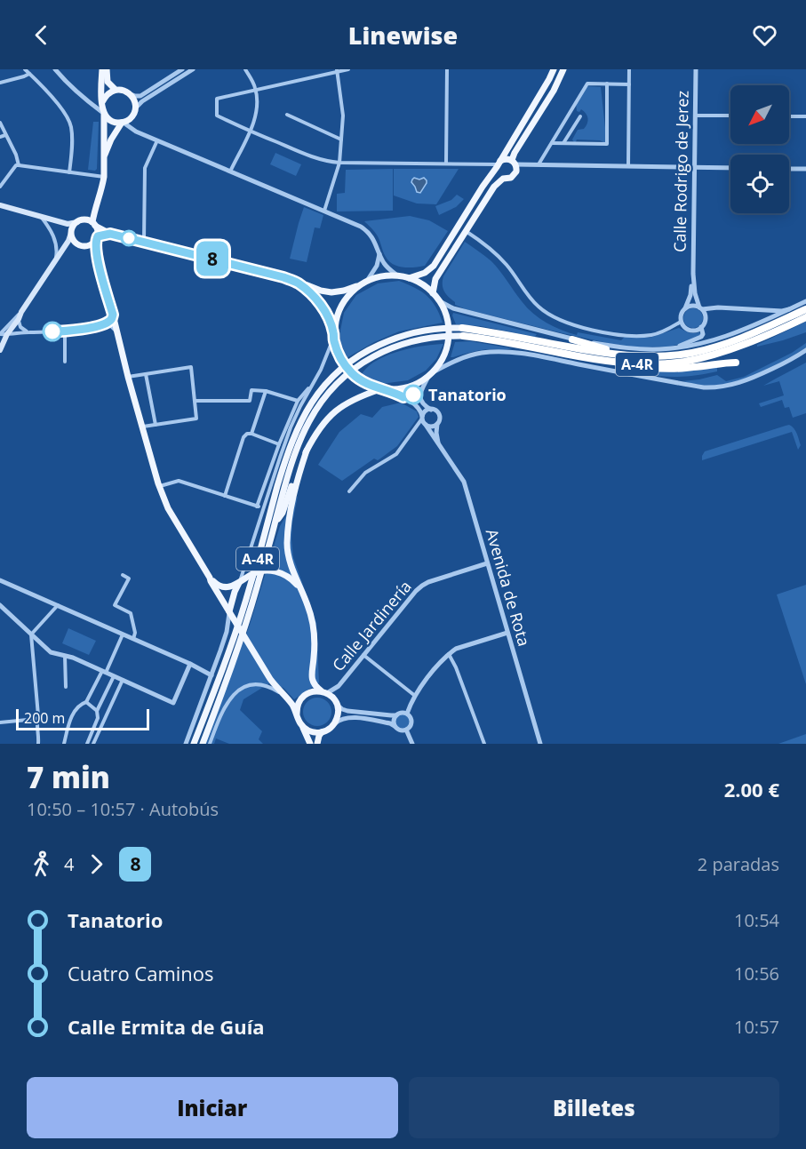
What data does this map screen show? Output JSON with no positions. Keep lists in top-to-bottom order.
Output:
{
  "streets": {
    "highway": ["A-4R"],
    "street": ["Calle Rodrigo de Jerez", "Avenida de Rota", "Calle Jardinería"]
  },
  "crossings": [
    ["Avenida de Rota", "Calle Jardinería"]
  ],
  "places": ["Tanatorio"],
  "lines": ["bus line 8"],
  "scale_bar": "200 m",
  "north": "bottom left",
  "page": {
    "header": "Linewise",
    "on_map": "8",
    "scale": "200 m",
    "heading": ["7 min", "10:50 – 10:57 · Autobús", "2.00 €"],
    "legs": ["4", "8", "2 paradas"],
    "list": [
      {
        "name": "Tanatorio",
        "value": "10:54"
      },
      {
        "name": "Cuatro Caminos",
        "value": "10:56"
      },
      {
        "name": "Calle Ermita de Guía",
        "value": "10:57"
      }
    ],
    "buttons": ["Iniciar", "Billetes"]
  }
}
